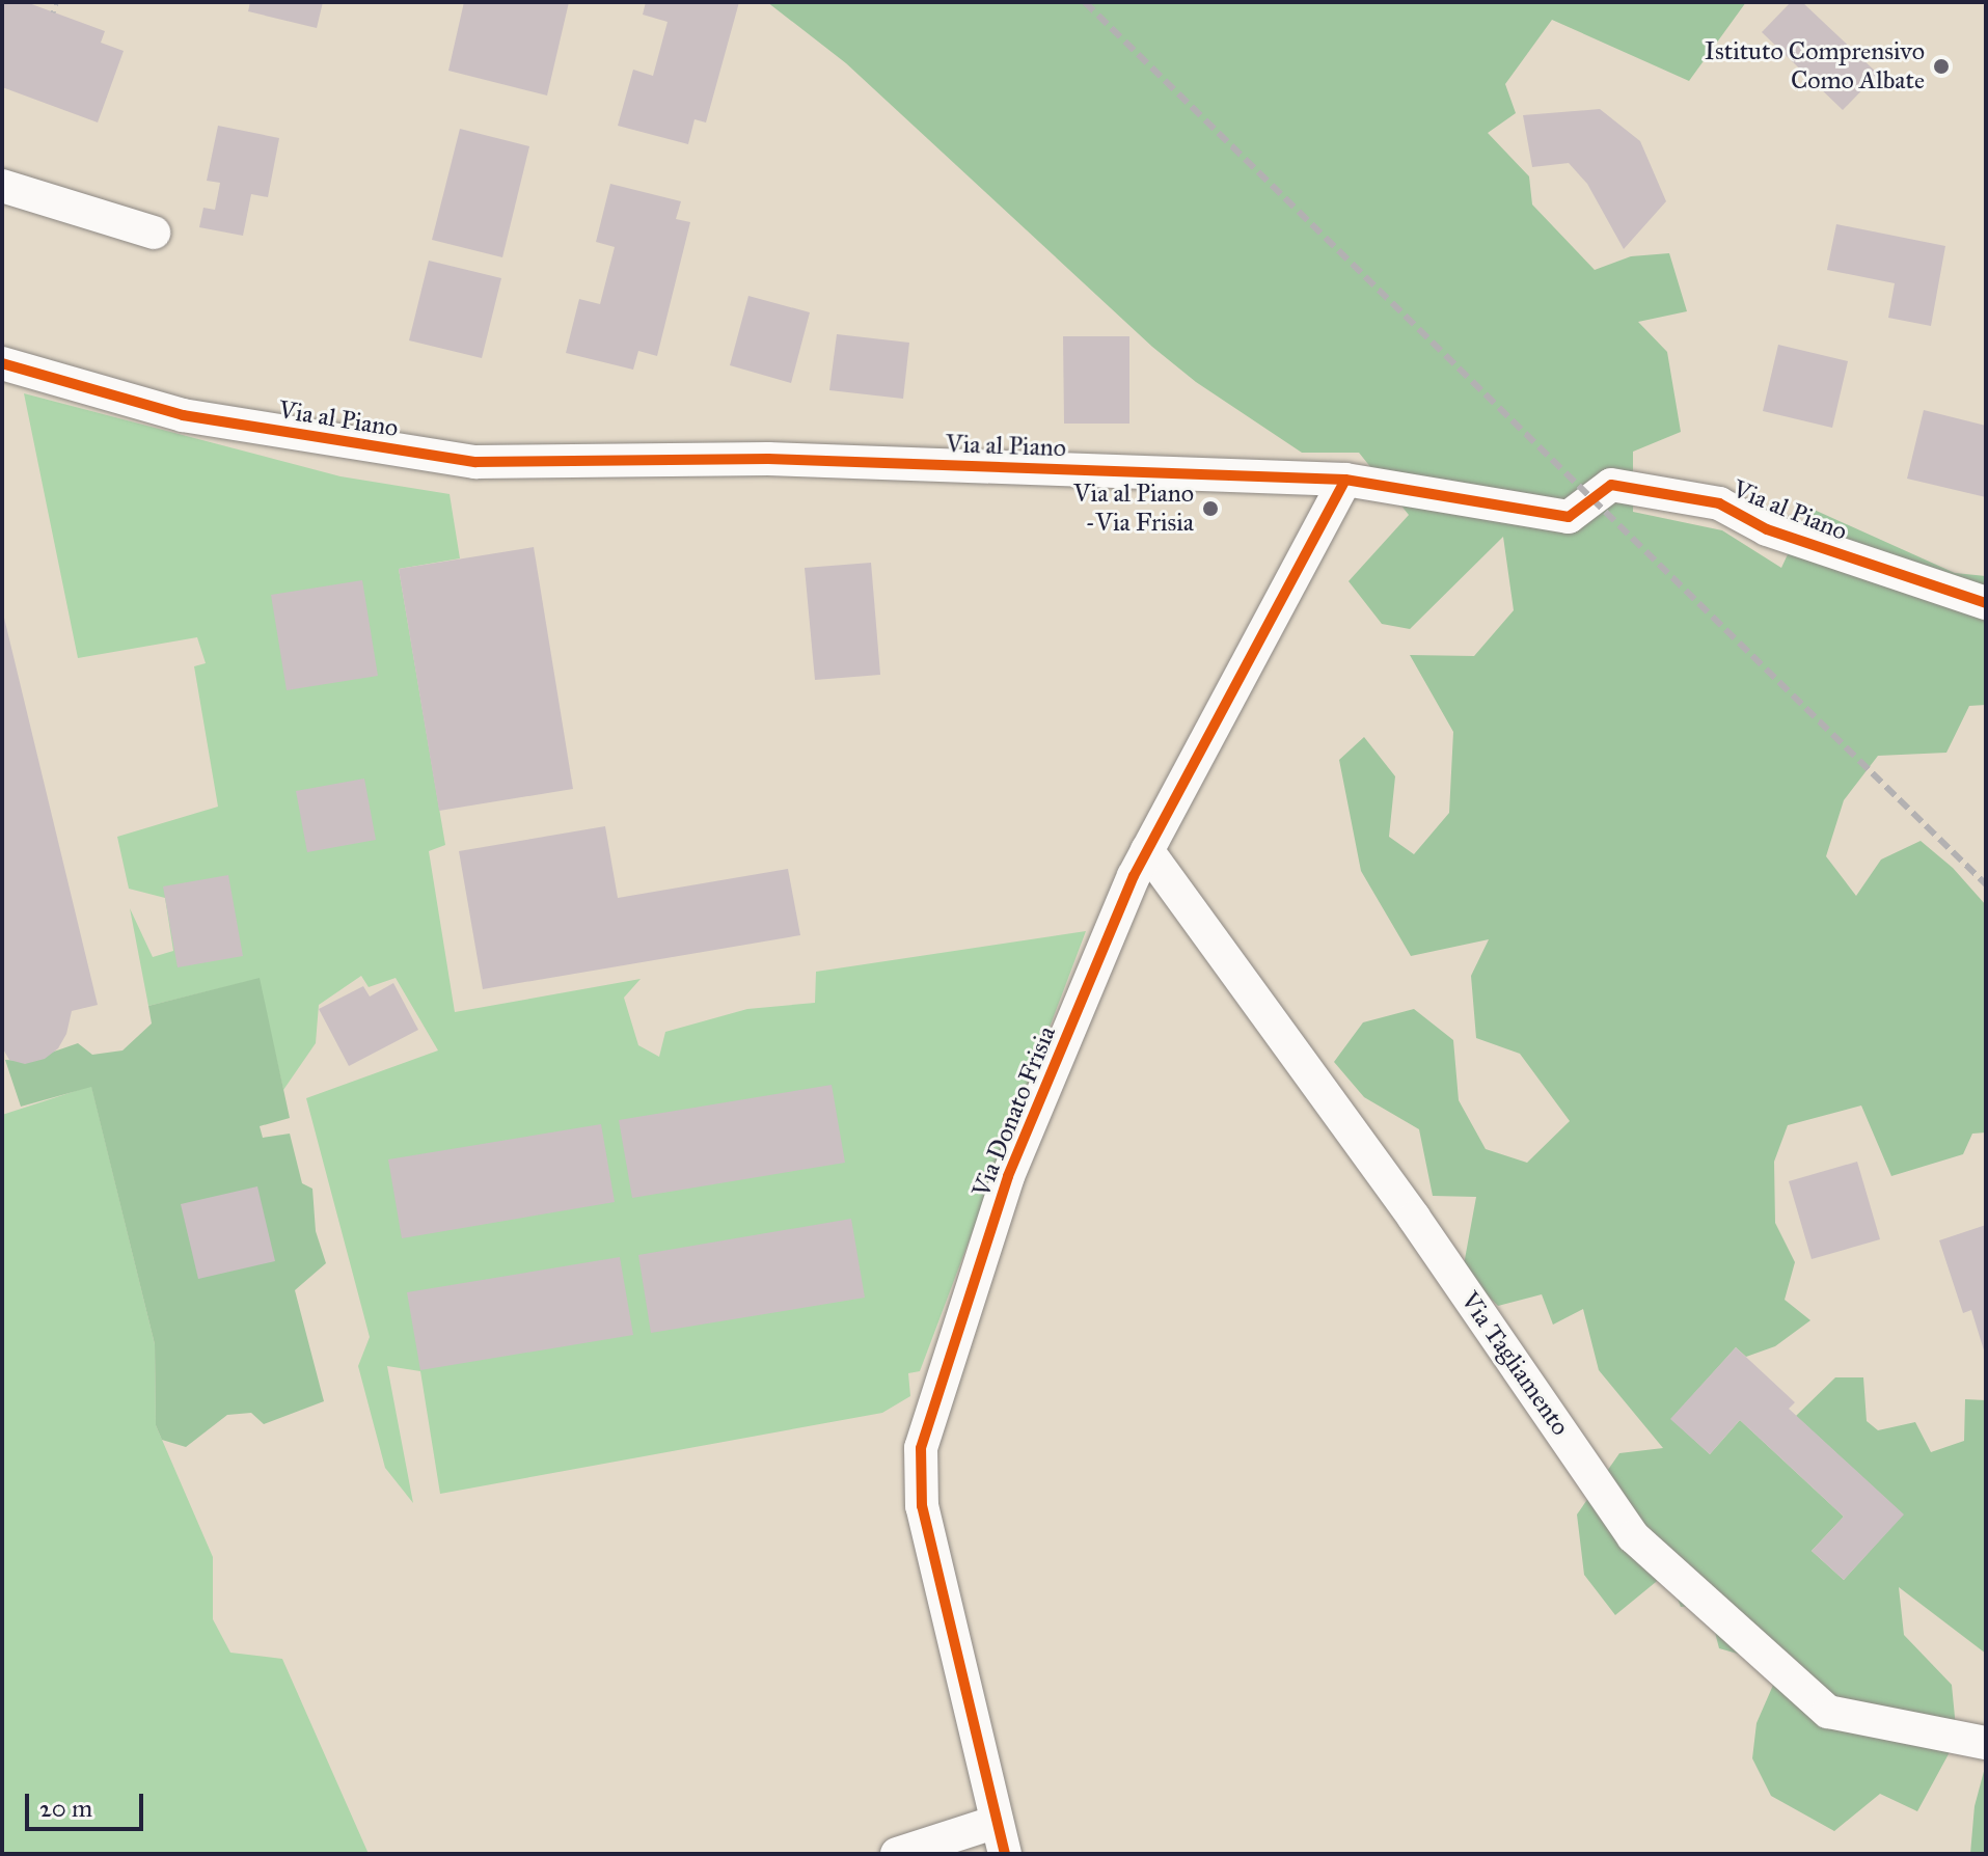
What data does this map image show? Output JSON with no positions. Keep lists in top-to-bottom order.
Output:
{
  "streets": {
    "street": ["Via al Piano", "Via Donato Frisia", "Via Tagliamento"]
  },
  "crossings": [
    ["Via al Piano", "Via Donato Frisia"],
    ["Via Donato Frisia", "Via Tagliamento"]
  ],
  "places": ["Istituto Comprensivo Como Albate", "Via al Piano -Via Frisia"],
  "scale_bar": "20 m"
}
